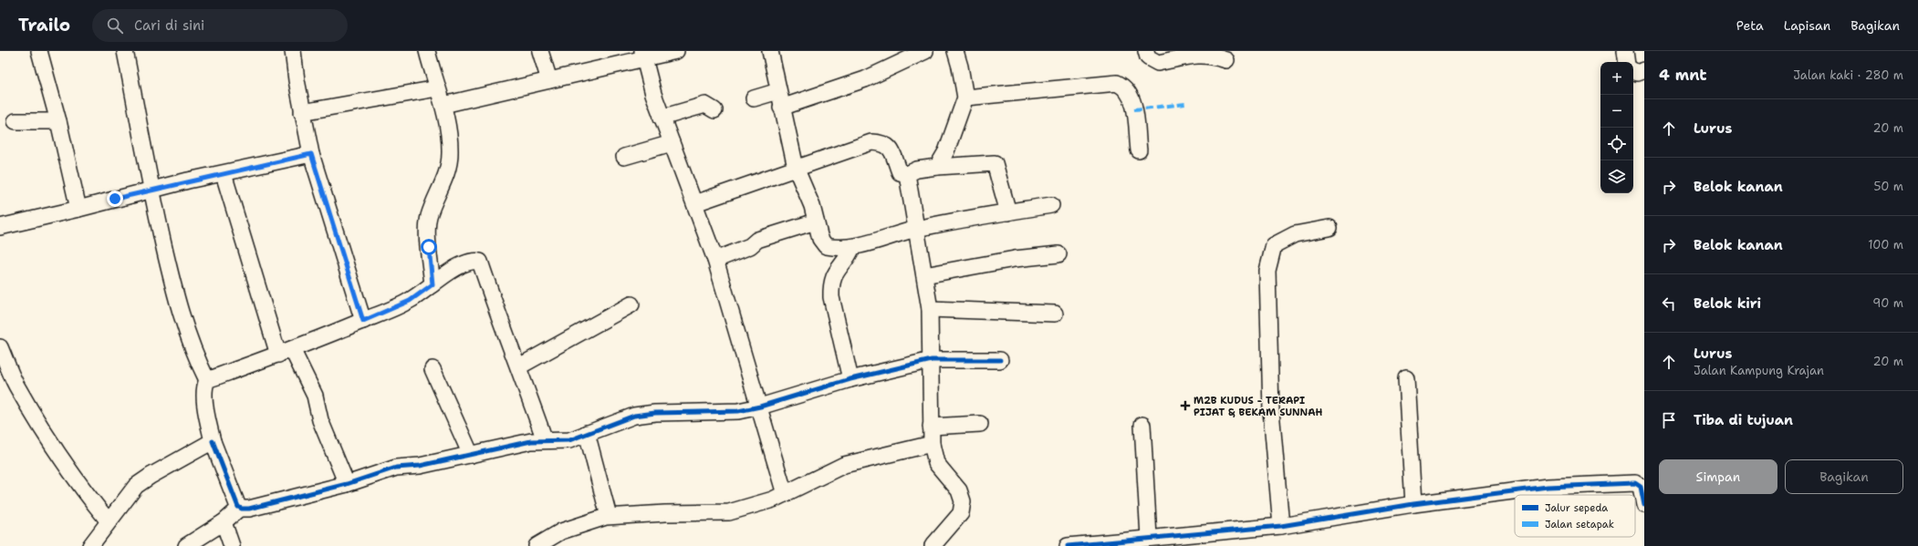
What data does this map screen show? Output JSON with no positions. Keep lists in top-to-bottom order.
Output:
{
  "places": {
    "health": ["M2B KUDUS - TERAPI PIJAT & BEKAM SUNNAH"]
  },
  "legend": ["Jalur sepeda", "Jalan setapak"],
  "page": {
    "header": "Trailo",
    "search": "Cari di sini",
    "nav": ["Peta", "Lapisan", "Bagikan"],
    "heading": ["4 mnt", "Jalan kaki · 280 m"],
    "map_buttons": ["+", "−"],
    "list": [
      ["Lurus", "20 m"],
      ["Belok kanan", "50 m"],
      ["Belok kanan", "100 m"],
      ["Belok kiri", "90 m"],
      ["Lurus", "Jalan Kampung Krajan", "20 m"],
      "Tiba di tujuan"
    ],
    "buttons": ["Simpan", "Bagikan"]
  }
}
